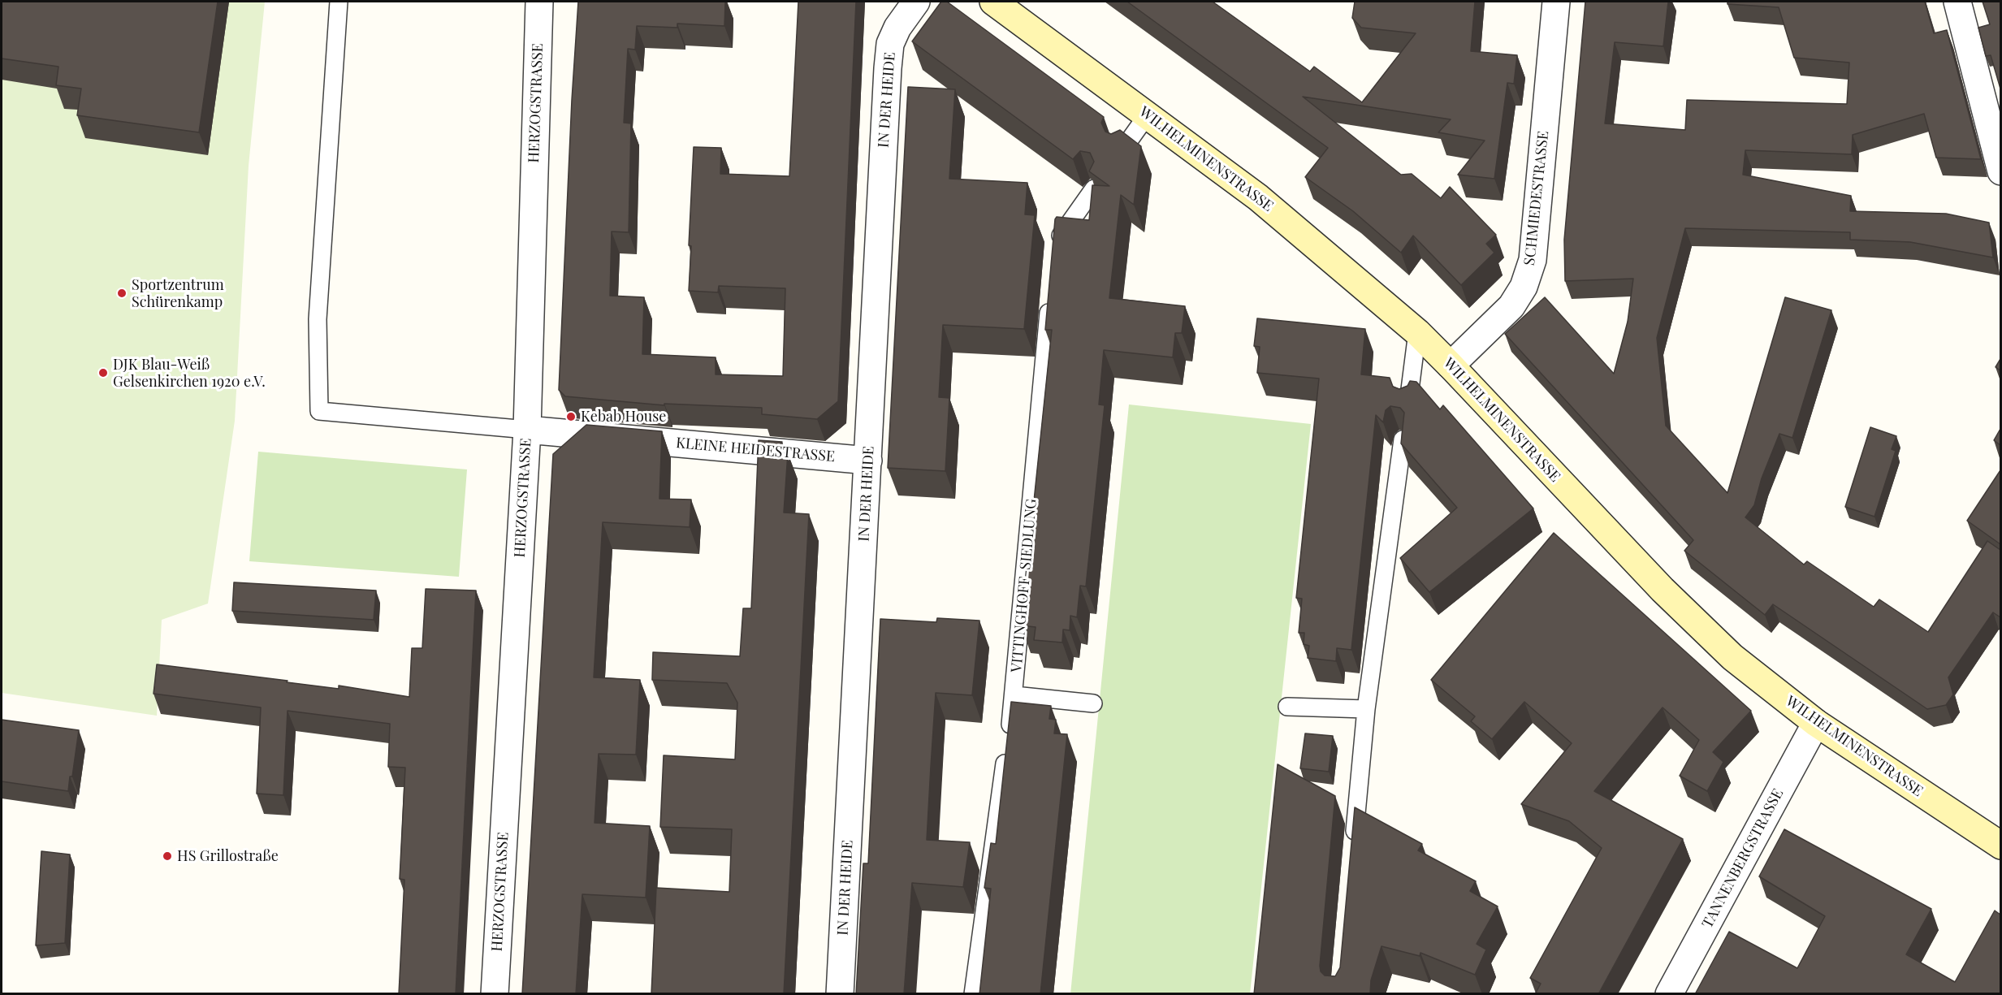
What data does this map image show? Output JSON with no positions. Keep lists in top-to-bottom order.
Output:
{
  "streets": {
    "street": [
      "IN DER HEIDE",
      "HERZOGSTRASSE",
      "WILHELMINENSTRASSE",
      "SCHMIEDESTRASSE",
      "KLEINE HEIDESTRASSE",
      "TANNENBERGSTRASSE"
    ],
    "lane": ["VITTINGHOFF-SIEDLUNG"]
  },
  "crossings": [
    ["IN DER HEIDE", "KLEINE HEIDESTRASSE"],
    ["HERZOGSTRASSE", "KLEINE HEIDESTRASSE"],
    ["WILHELMINENSTRASSE", "SCHMIEDESTRASSE"],
    ["WILHELMINENSTRASSE", "TANNENBERGSTRASSE"]
  ],
  "places": [
    "Sportzentrum Schürenkamp",
    "DJK Blau-Weiß Gelsenkirchen 1920 e.V.",
    "Kebab House",
    "HS Grillostraße"
  ]
}
